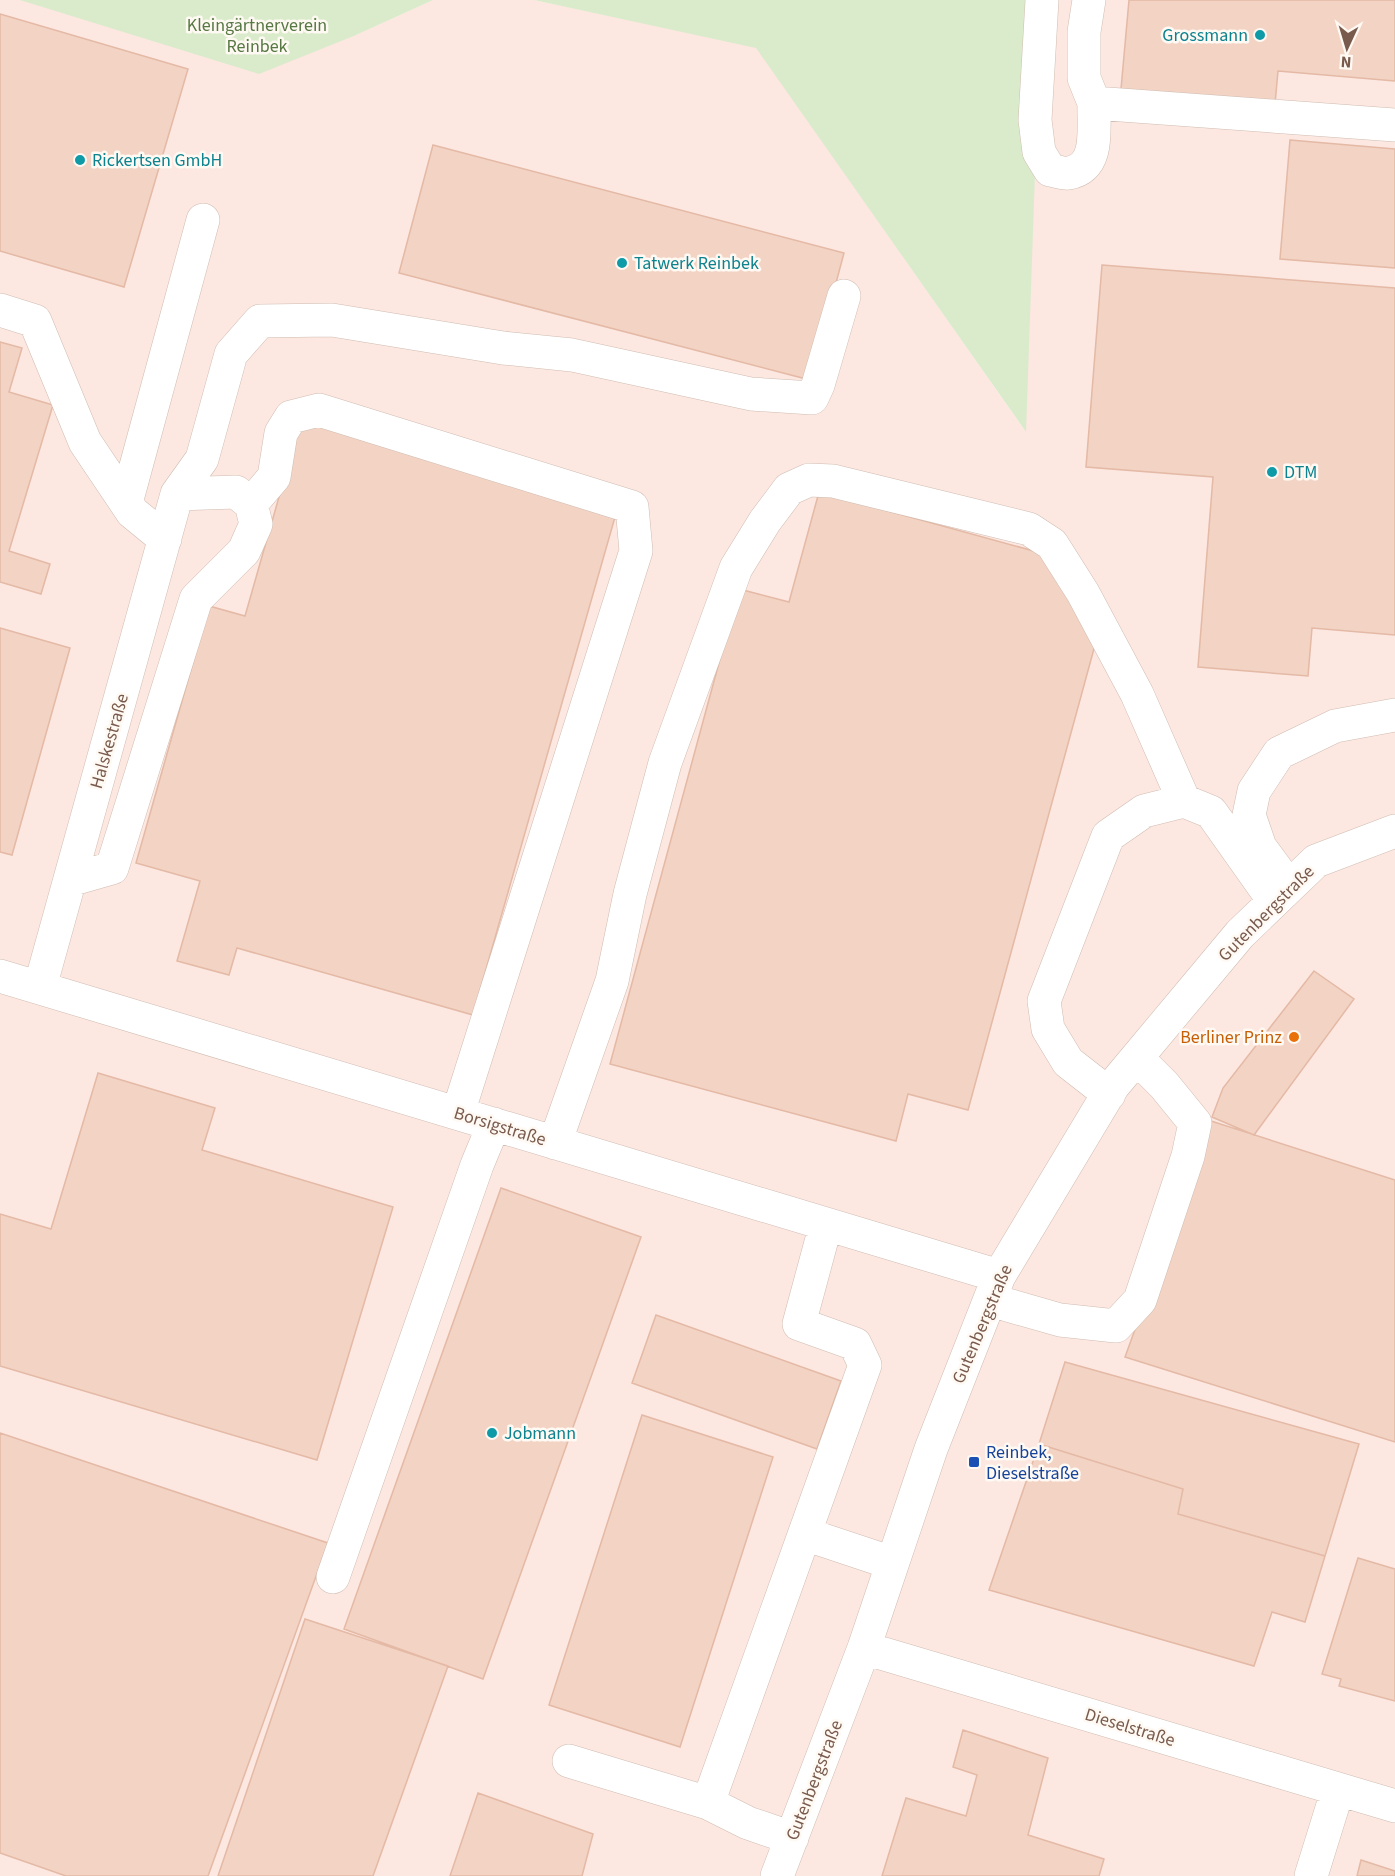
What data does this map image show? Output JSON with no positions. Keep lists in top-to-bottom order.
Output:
{
  "streets": {
    "street": [
      "Halskestraße",
      "Gutenbergstraße",
      "Borsigstraße",
      "Dieselstraße"
    ]
  },
  "crossings": [
    ["Halskestraße", "Borsigstraße"],
    ["Gutenbergstraße", "Borsigstraße"],
    ["Gutenbergstraße", "Dieselstraße"]
  ],
  "parks": ["Kleingärtnerverein Reinbek"],
  "places": {
    "other": [
      "Grossmann",
      "Rickertsen GmbH",
      "Tatwerk Reinbek",
      "DTM",
      "Berliner Prinz",
      "Jobmann"
    ],
    "transit": ["Reinbek, Dieselstraße"]
  },
  "north": "bottom"
}
